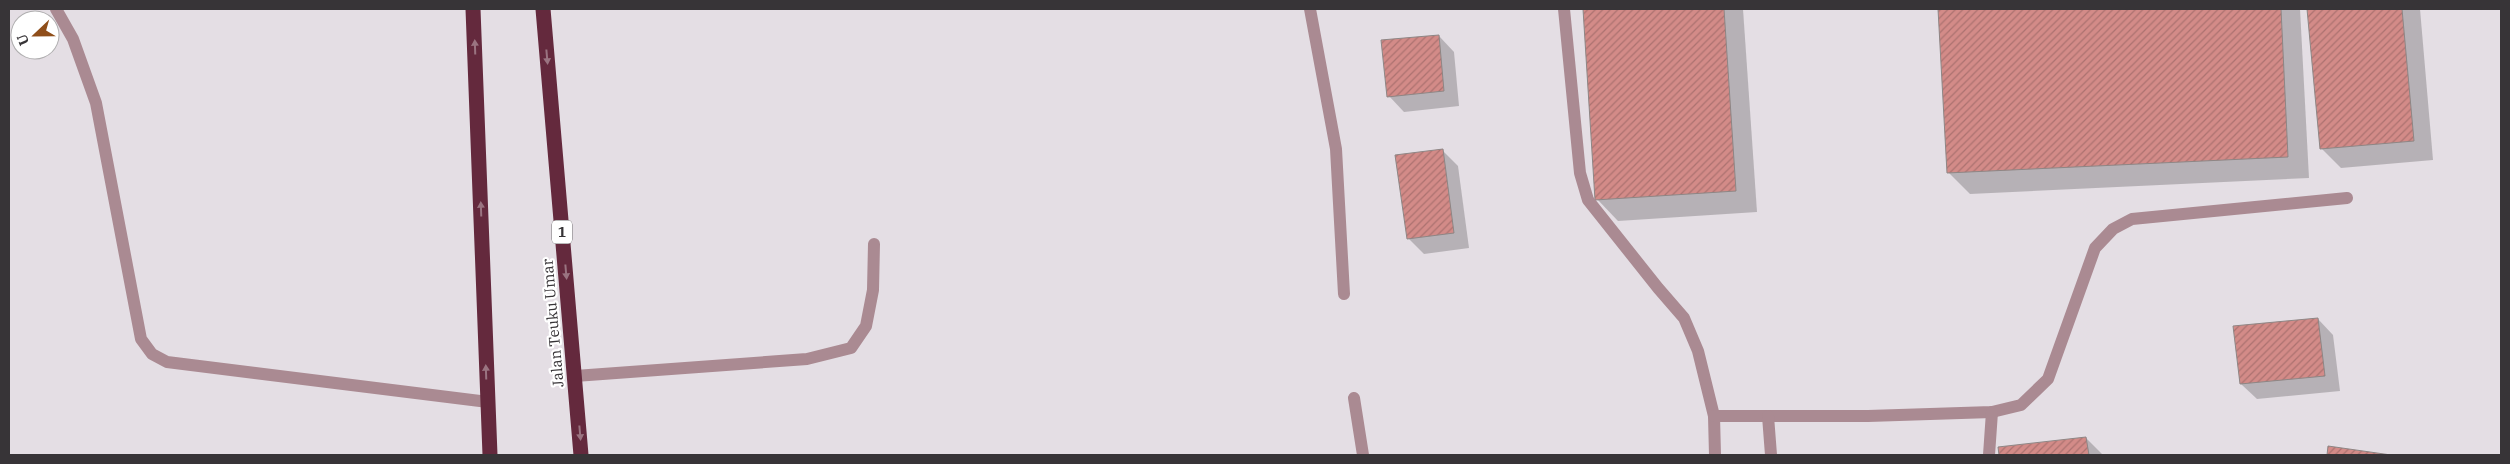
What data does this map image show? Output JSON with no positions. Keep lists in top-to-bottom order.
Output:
{
  "streets": {
    "highway": ["1", "Jalan Teuku Umar"]
  },
  "north": "left"
}
